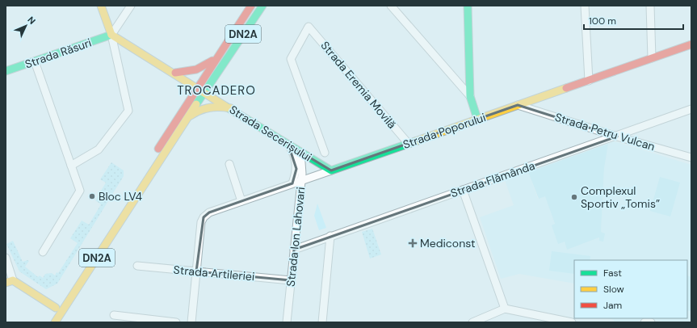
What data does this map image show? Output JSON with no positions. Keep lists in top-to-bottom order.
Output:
{
  "streets": {
    "street": [
      "DN2A",
      "Strada Răsuri",
      "Strada Eremia Movilă",
      "Strada Poporului",
      "Strada Petru Vulcan",
      "Strada Secerișului",
      "Strada Flămânda",
      "Strada Ion Lahovari",
      "Strada Artileriei"
    ]
  },
  "crossings": [
    ["DN2A", "Strada Secerișului"],
    ["Strada Răsuri", "Strada Secerișului"],
    ["Strada Eremia Movilă", "Strada Poporului"],
    ["Strada Poporului", "Strada Petru Vulcan"],
    ["Strada Poporului", "Strada Secerișului"],
    ["Strada Poporului", "Strada Ion Lahovari"],
    ["Strada Poporului", "Strada Artileriei"],
    ["Strada Petru Vulcan", "Strada Flămânda"],
    ["Strada Secerișului", "Strada Ion Lahovari"],
    ["Strada Flămânda", "Strada Ion Lahovari"],
    ["Strada Ion Lahovari", "Strada Artileriei"]
  ],
  "districts": ["TROCADERO"],
  "places": {
    "other": ["Bloc LV4", "Complexul Sportiv „Tomis”"],
    "health": ["Mediconst"]
  },
  "legend": ["Fast", "Slow", "Jam"],
  "scale_bar": "100 m",
  "north": "top right"
}
